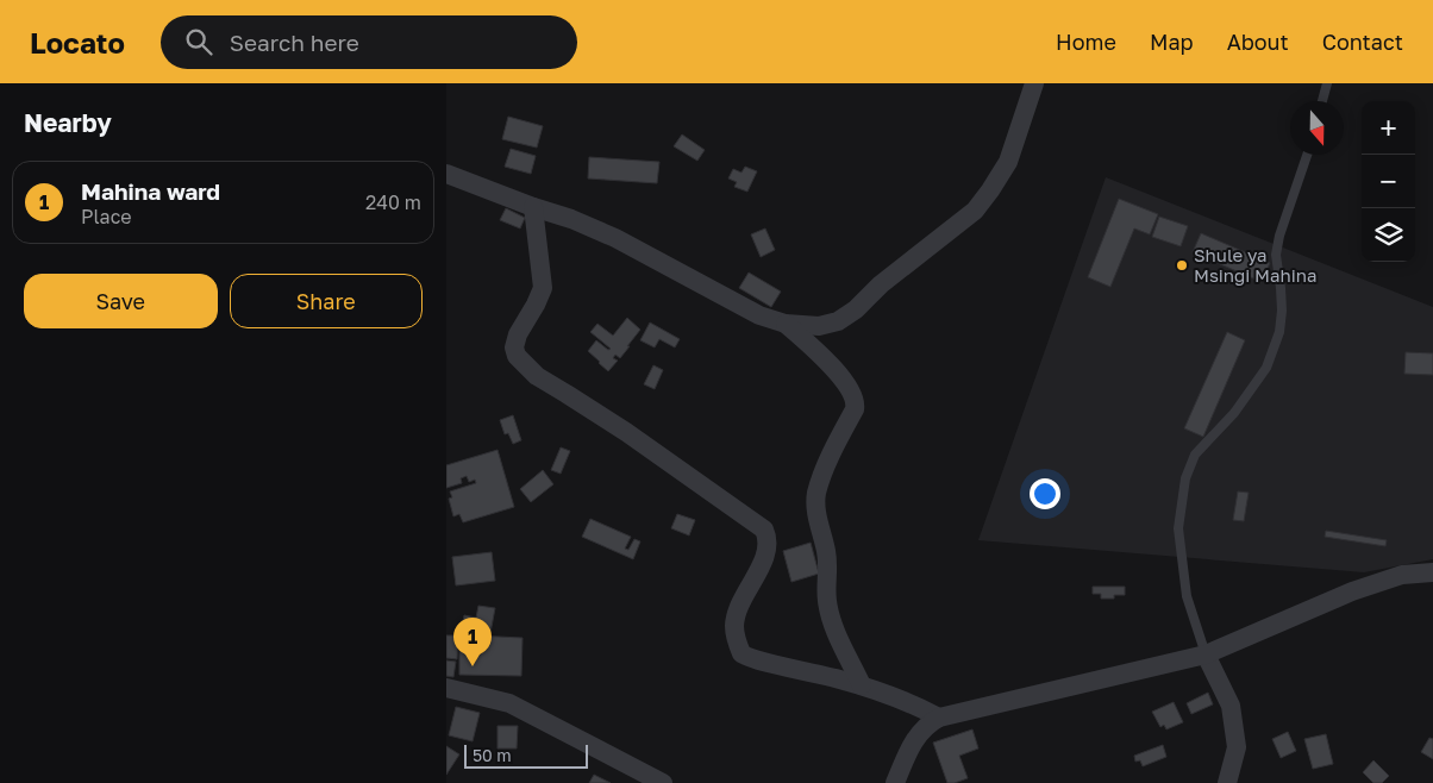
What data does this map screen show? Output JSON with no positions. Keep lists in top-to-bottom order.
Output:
{
  "places": ["Shule ya Msingi Mahina"],
  "scale_bar": "50 m",
  "north": "bottom",
  "page": {
    "header": "Locato",
    "search": "Search here",
    "nav": [
      "Home",
      "Map",
      "About",
      "Contact"
    ],
    "heading": "Nearby",
    "map_buttons": ["+", "−"],
    "list": [
      {
        "mark": "1",
        "name": "Mahina ward",
        "note": "Place",
        "value": "240 m"
      }
    ],
    "buttons": ["Save", "Share"],
    "pins": "1",
    "scale": "50 m"
  }
}
